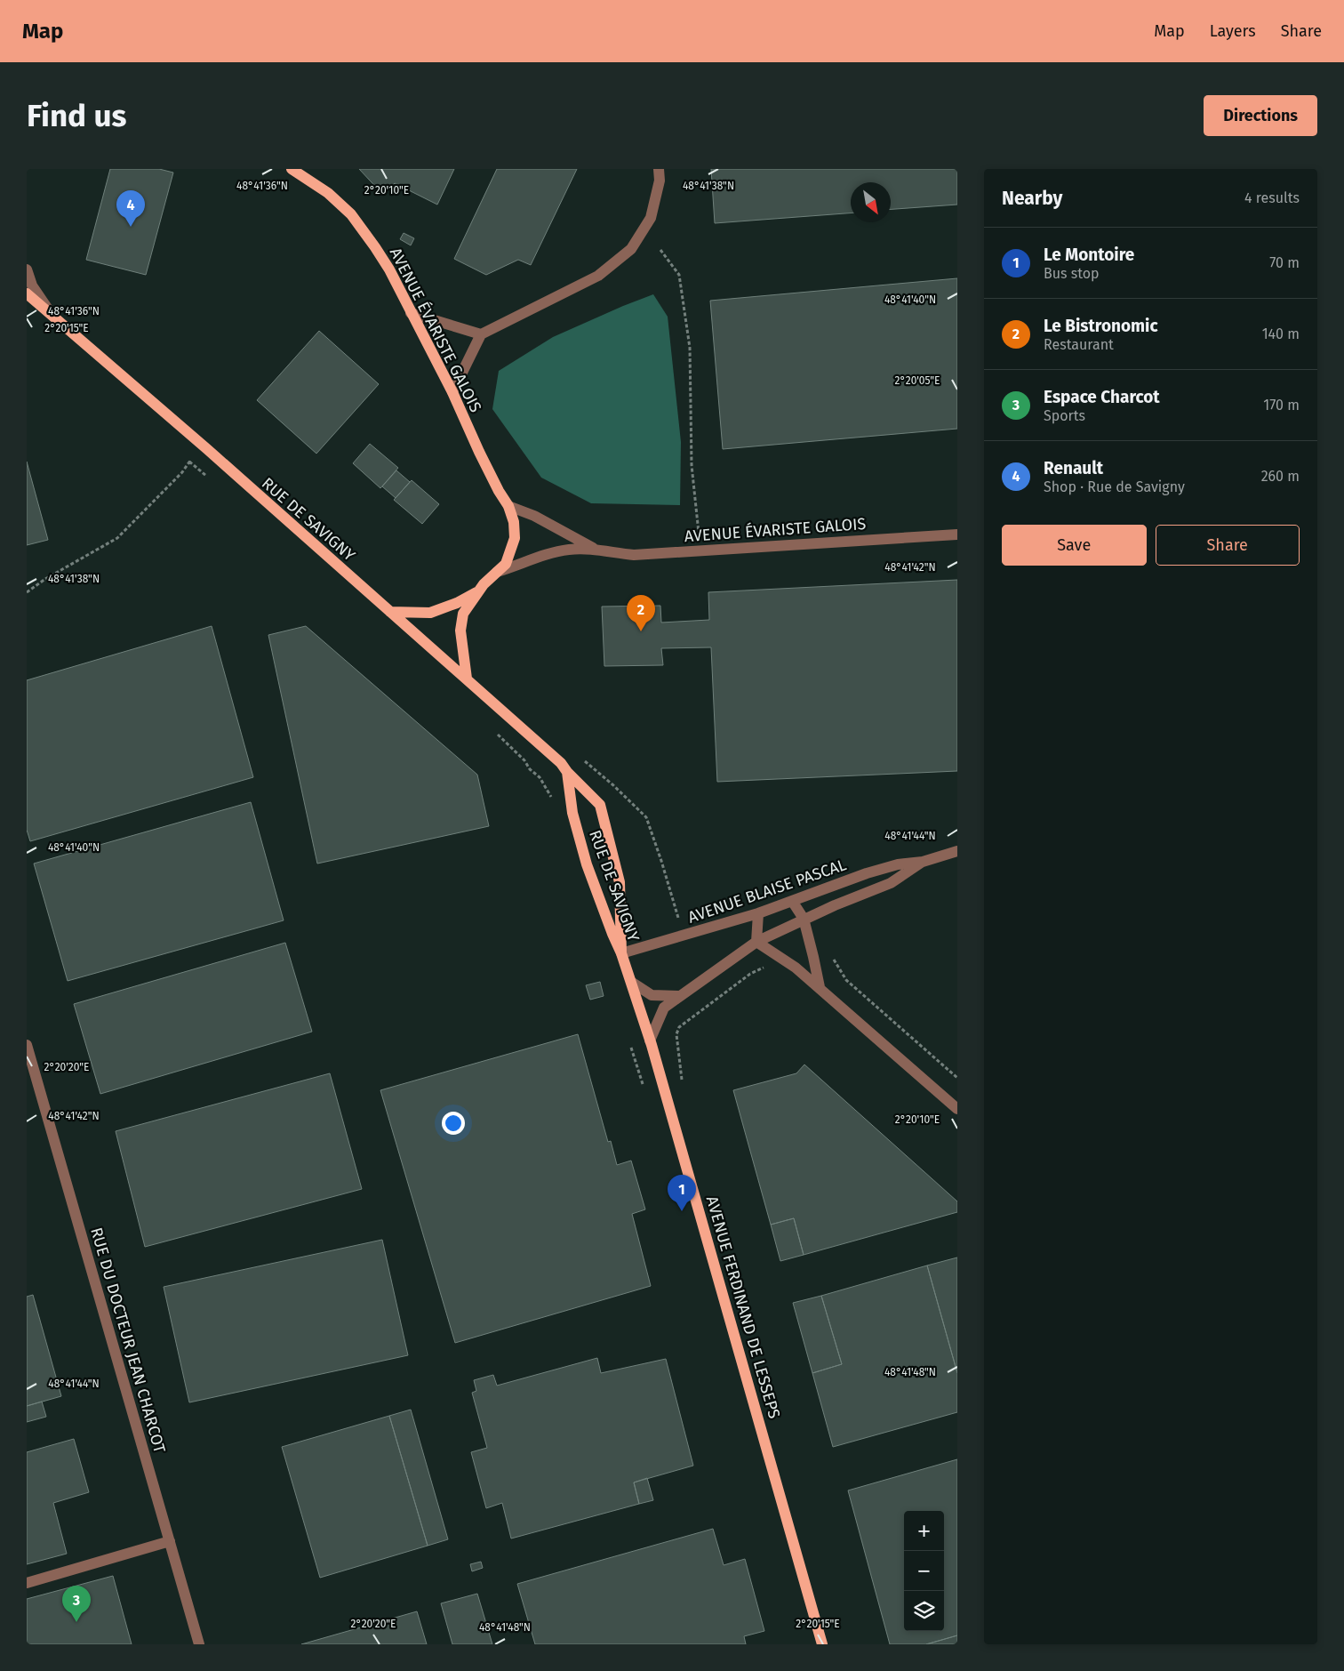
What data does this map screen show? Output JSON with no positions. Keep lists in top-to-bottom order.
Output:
{
  "streets": {
    "main road": ["AVENUE ÉVARISTE GALOIS", "RUE DE SAVIGNY", "AVENUE FERDINAND DE LESSEPS"],
    "street": ["AVENUE BLAISE PASCAL", "RUE DU DOCTEUR JEAN CHARCOT"]
  },
  "crossings": [
    ["AVENUE ÉVARISTE GALOIS", "RUE DE SAVIGNY"],
    ["RUE DE SAVIGNY", "AVENUE BLAISE PASCAL"],
    ["RUE DE SAVIGNY", "AVENUE FERDINAND DE LESSEPS"],
    ["AVENUE BLAISE PASCAL", "AVENUE FERDINAND DE LESSEPS"]
  ],
  "north": "bottom right",
  "page": {
    "header": "Map",
    "nav": ["Map", "Layers", "Share"],
    "buttons": [
      "Directions",
      ["Save", "Share"]
    ],
    "title": "Find us",
    "heading": ["Nearby", "4 results"],
    "pins": [
      "4",
      "2",
      "1",
      "3"
    ],
    "list": [
      {
        "mark": "1",
        "name": "Le Montoire",
        "note": "Bus stop",
        "value": "70 m"
      },
      {
        "mark": "2",
        "name": "Le Bistronomic",
        "note": "Restaurant",
        "value": "140 m"
      },
      {
        "mark": "3",
        "name": "Espace Charcot",
        "note": "Sports",
        "value": "170 m"
      },
      {
        "mark": "4",
        "name": "Renault",
        "note": "Shop · Rue de Savigny",
        "value": "260 m"
      }
    ],
    "map_buttons": ["+", "−"]
  },
  "coordinates": [
    "48°41'36\"N",
    "48°41'38\"N",
    "2°20'10\"E",
    "48°41'40\"N",
    "2°20'15\"E",
    "2°20'05\"E",
    "48°41'42\"N",
    "48°41'44\"N",
    "2°20'20\"E",
    "48°41'48\"N"
  ]
}
